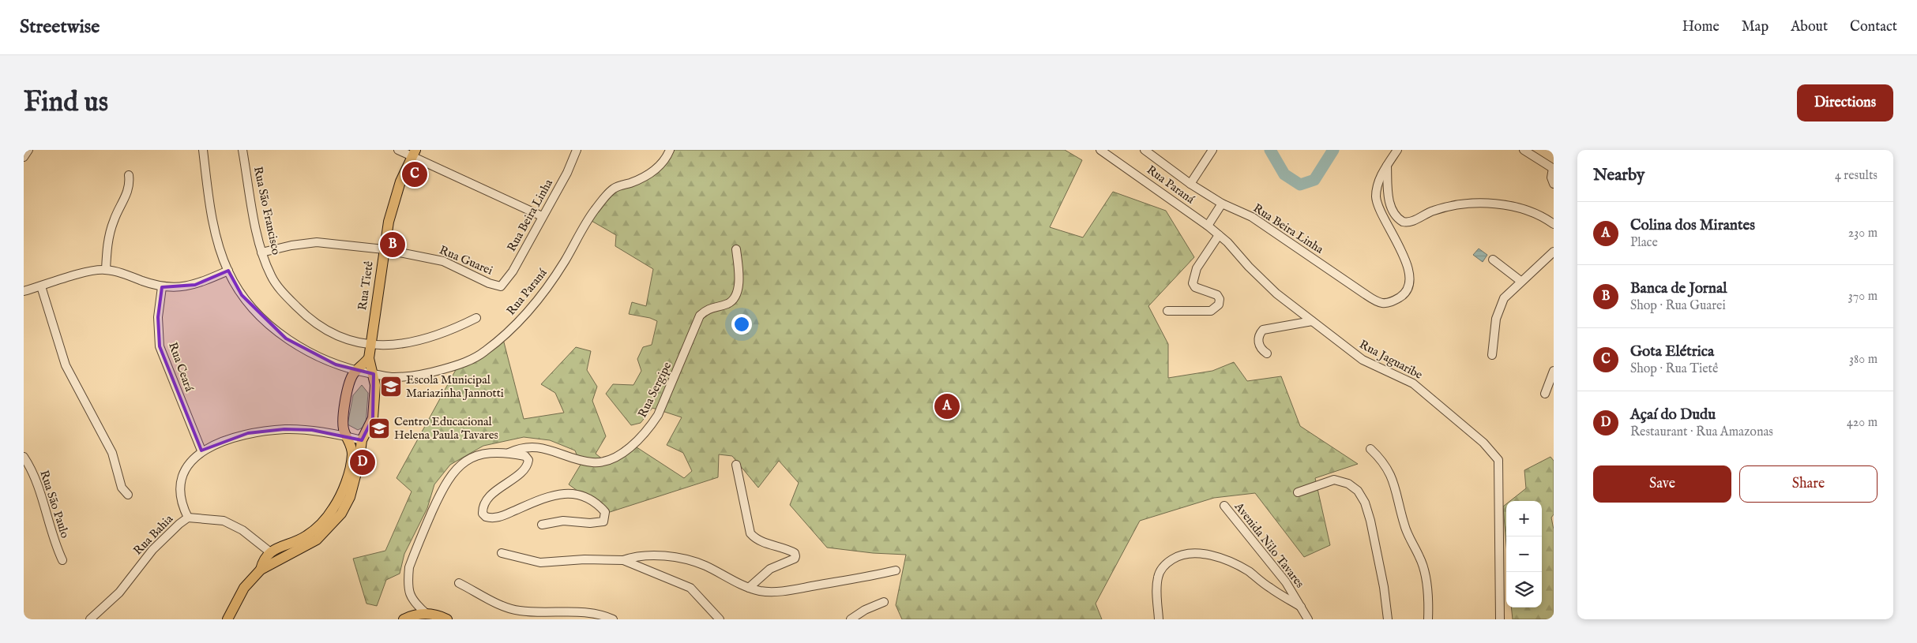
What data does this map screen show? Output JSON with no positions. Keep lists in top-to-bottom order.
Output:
{
  "streets": {
    "main road": ["Rua Tietê"],
    "street": [
      "Rua Paraná",
      "Rua São Francisco",
      "Rua Beira Linha",
      "Rua Guarei",
      "Rua Jaguaribe",
      "Rua Ceará",
      "Rua Sergipe",
      "Rua São Paulo",
      "Rua Bahia",
      "Avenida Nilo Tavares"
    ]
  },
  "crossings": [
    ["Rua Paraná", "Rua Tietê"],
    ["Rua Paraná", "Rua Jaguaribe"],
    ["Rua São Francisco", "Rua Guarei"],
    ["Rua São Francisco", "Rua Tietê"],
    ["Rua Beira Linha", "Rua Guarei"],
    ["Rua Guarei", "Rua Tietê"]
  ],
  "places": {
    "school or university": ["Escola Municipal Mariazinha Jannotti", "Centro Educacional Helena Paula Tavares"]
  },
  "page": {
    "header": "Streetwise",
    "nav": [
      "Home",
      "Map",
      "About",
      "Contact"
    ],
    "buttons": [
      "Directions",
      ["Save", "Share"]
    ],
    "title": "Find us",
    "heading": ["Nearby", "4 results"],
    "pins": [
      "C",
      "B",
      "A",
      "D"
    ],
    "list": [
      {
        "mark": "A",
        "name": "Colina dos Mirantes",
        "note": "Place",
        "value": "230 m"
      },
      {
        "mark": "B",
        "name": "Banca de Jornal",
        "note": "Shop · Rua Guarei",
        "value": "370 m"
      },
      {
        "mark": "C",
        "name": "Gota Elétrica",
        "note": "Shop · Rua Tietê",
        "value": "380 m"
      },
      {
        "mark": "D",
        "name": "Açaí do Dudu",
        "note": "Restaurant · Rua Amazonas",
        "value": "420 m"
      }
    ],
    "map_buttons": ["+", "−"]
  }
}
